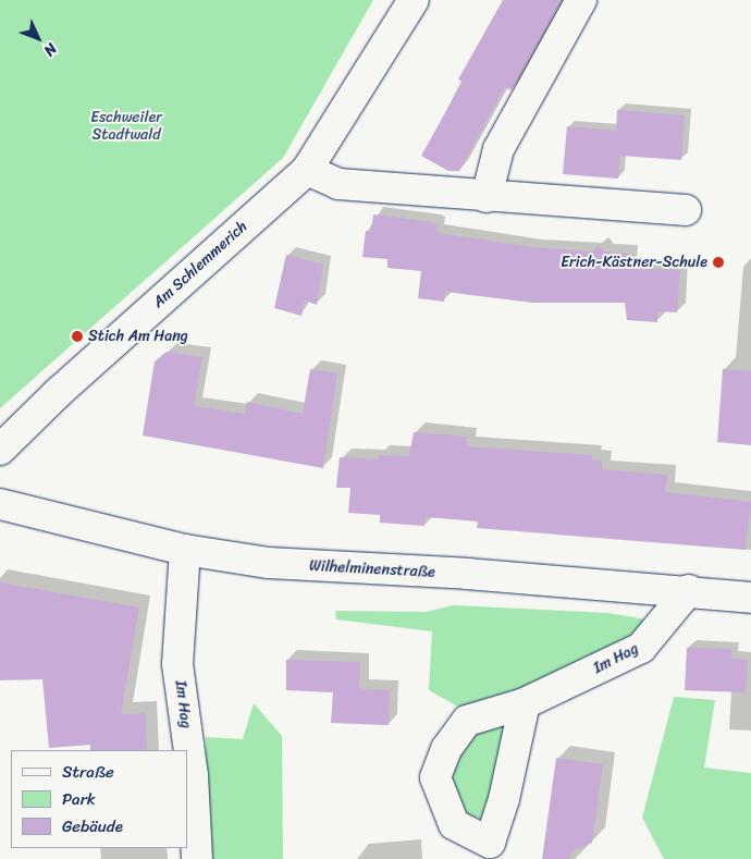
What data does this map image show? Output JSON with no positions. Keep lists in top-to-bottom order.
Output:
{
  "streets": {
    "street": ["Am Schlemmerich", "Wilhelminenstraße", "Im Hag"]
  },
  "crossings": [
    ["Wilhelminenstraße", "Im Hag"]
  ],
  "parks": ["Eschweiler Stadtwald"],
  "places": ["Erich-Kästner-Schule", "Stich Am Hang"],
  "legend": ["Straße", "Park", "Gebäude"],
  "north": "bottom right"
}
